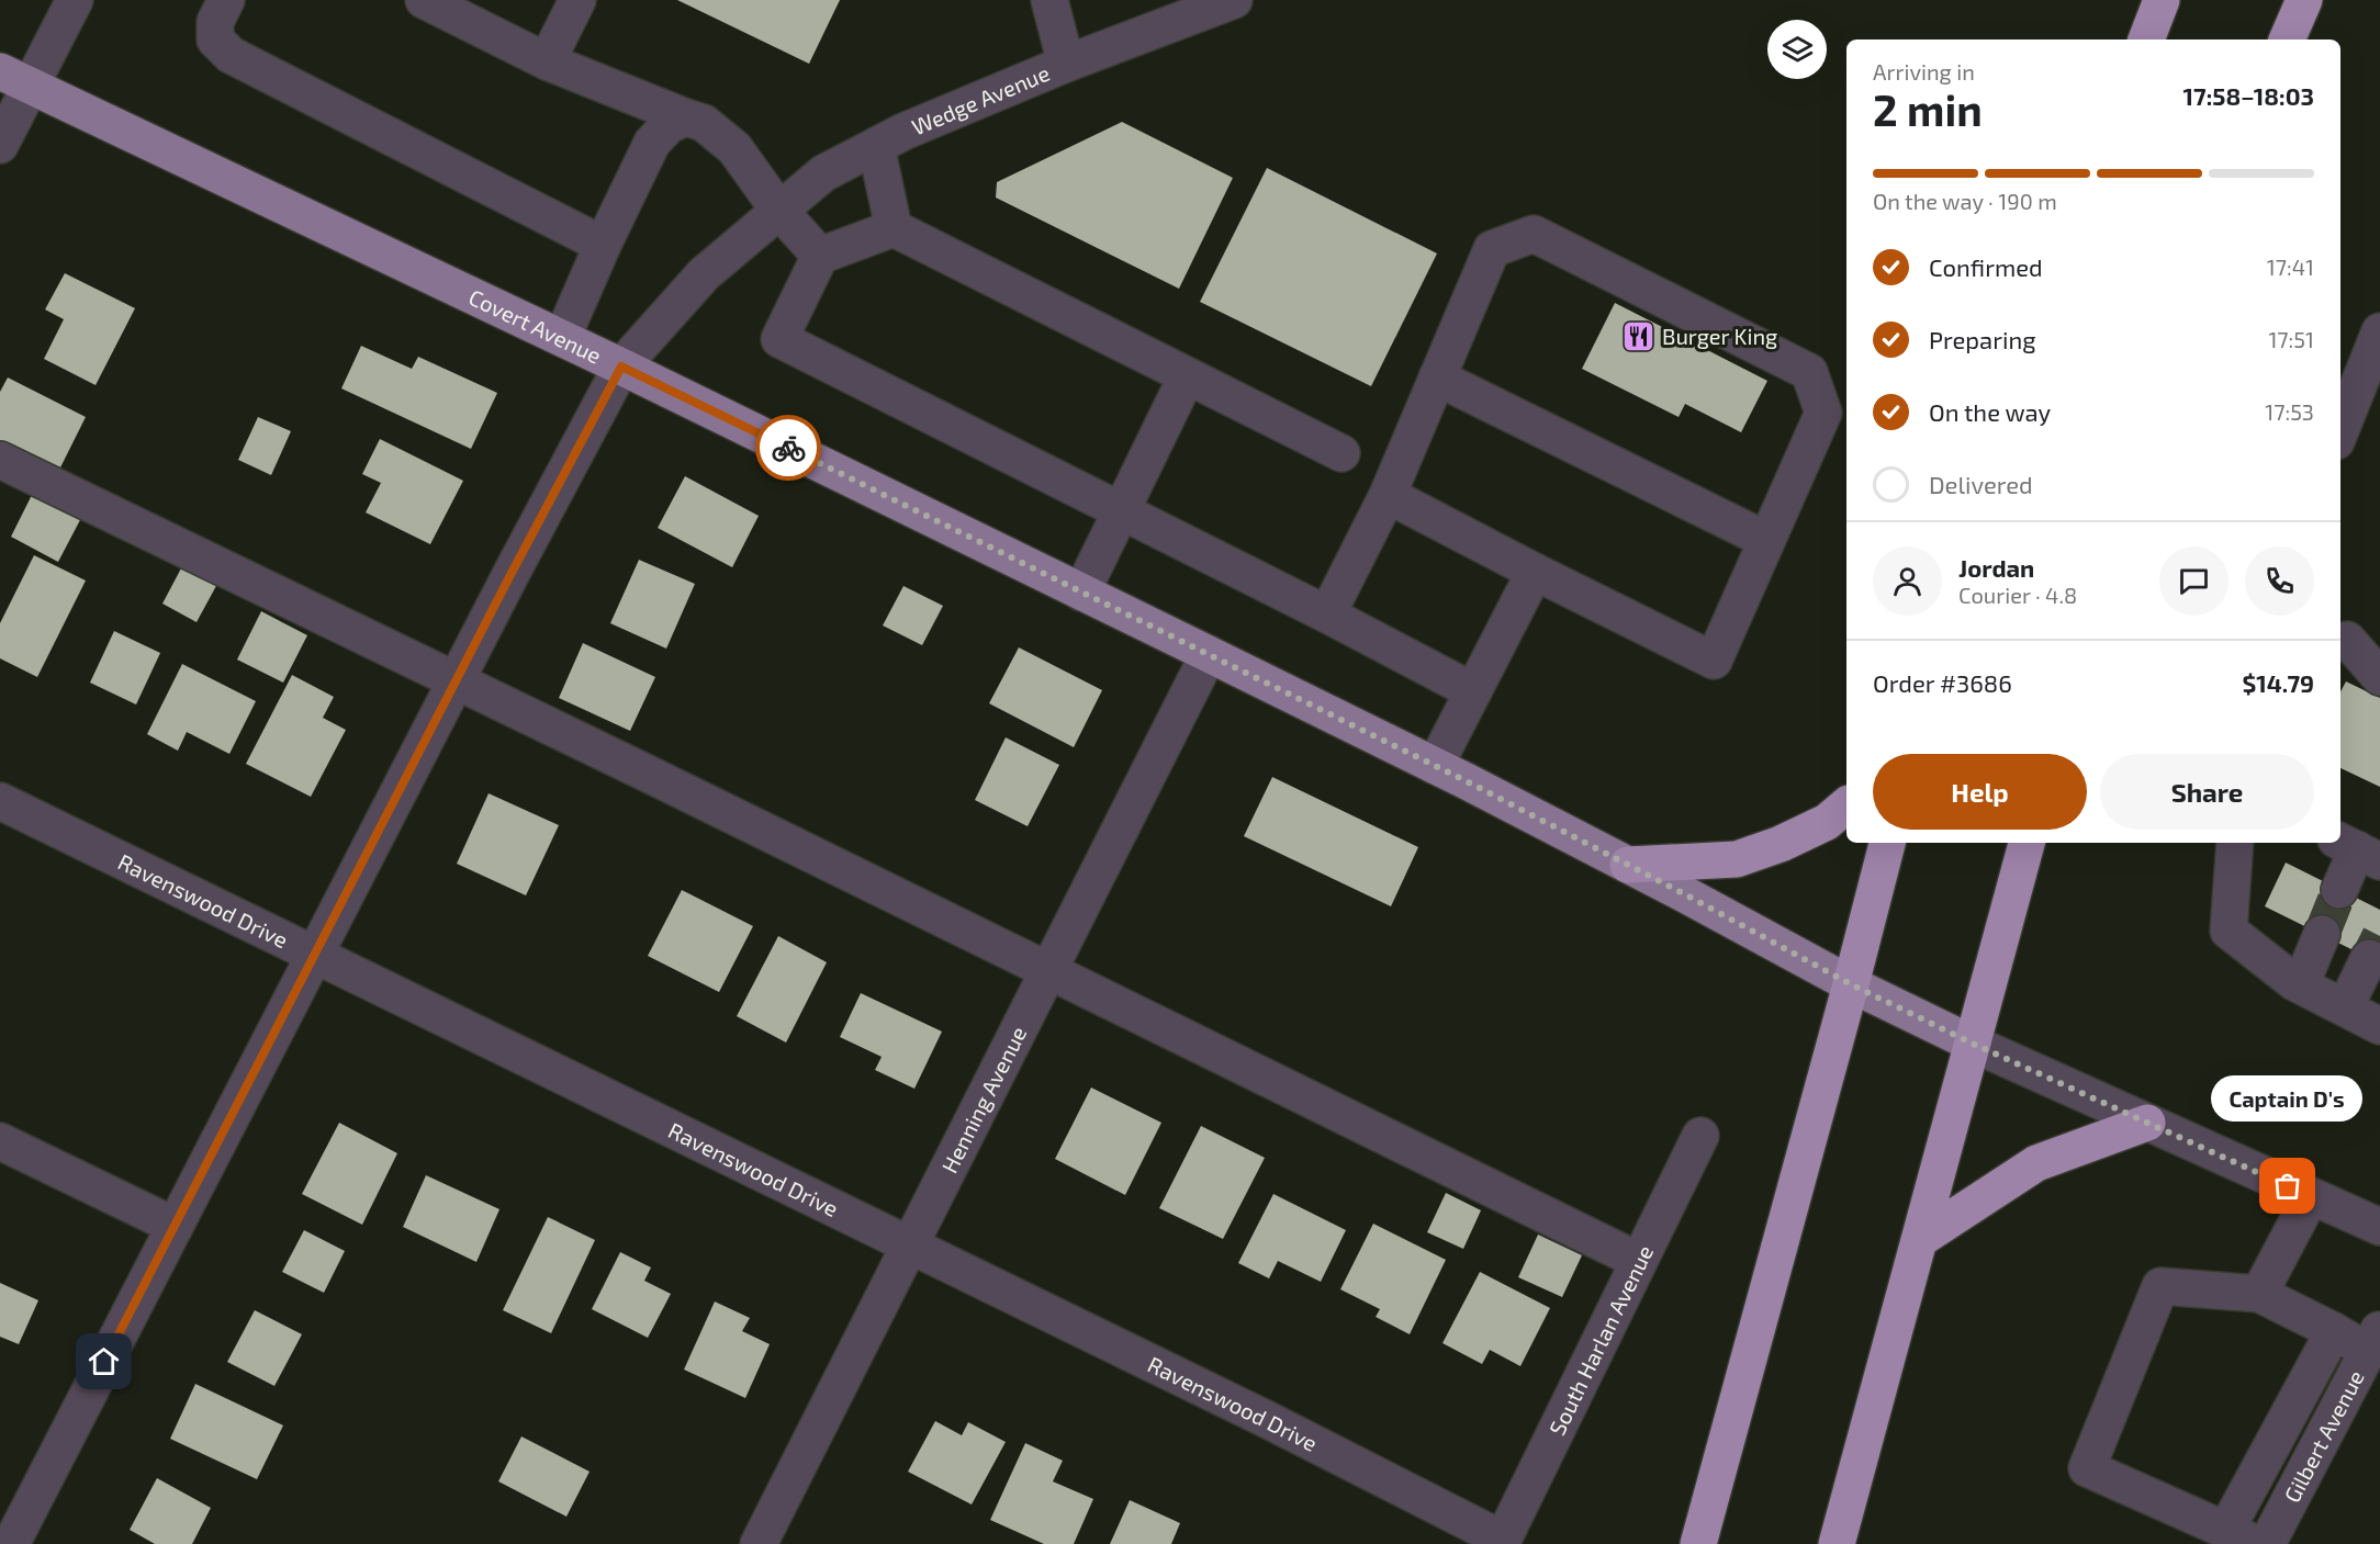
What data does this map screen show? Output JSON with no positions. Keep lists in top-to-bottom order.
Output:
{
  "streets": {
    "main road": ["Covert Avenue"],
    "street": [
      "Wedge Avenue",
      "Ravenswood Drive",
      "Henning Avenue",
      "South Harlan Avenue",
      "Gilbert Avenue"
    ]
  },
  "crossings": [
    ["Wedge Avenue", "Covert Avenue"],
    ["Wedge Avenue", "Ravenswood Drive"],
    ["Covert Avenue", "Henning Avenue"],
    ["Ravenswood Drive", "Henning Avenue"],
    ["Ravenswood Drive", "South Harlan Avenue"]
  ],
  "places": {
    "restaurant": ["Burger King"],
    "other": ["Captain D's"]
  },
  "page": {
    "heading": ["2 min", "Arriving in", "17:58–18:03"],
    "panel": [
      "Jordan",
      "Courier · 4.8",
      "Order #3686",
      "$14.79"
    ],
    "bar": "On the way · 190 m",
    "list": [
      ["Confirmed", "17:41"],
      ["Preparing", "17:51"],
      ["On the way", "17:53"],
      "Delivered"
    ],
    "buttons": ["Help", "Share"],
    "bubble": "Captain D's"
  }
}
